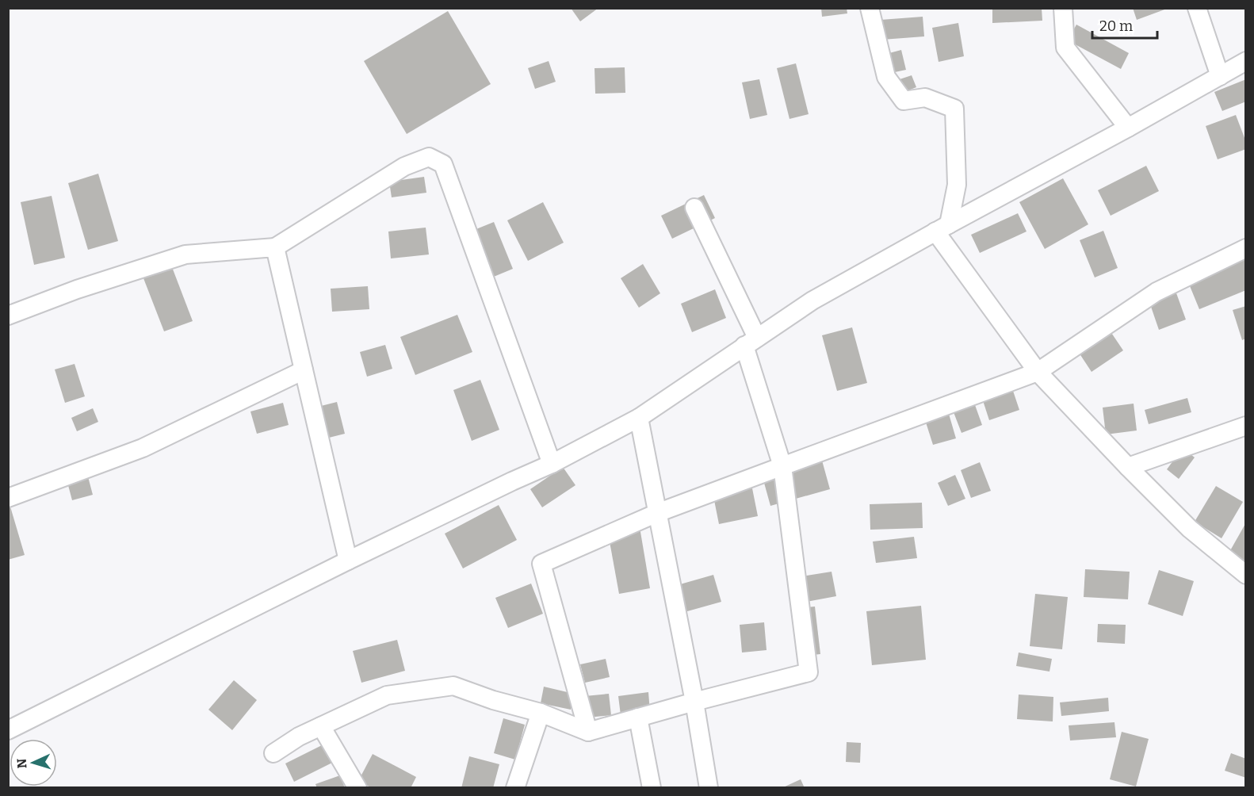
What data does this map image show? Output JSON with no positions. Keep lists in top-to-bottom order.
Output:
{
  "scale_bar": "20 m",
  "north": "left"
}
